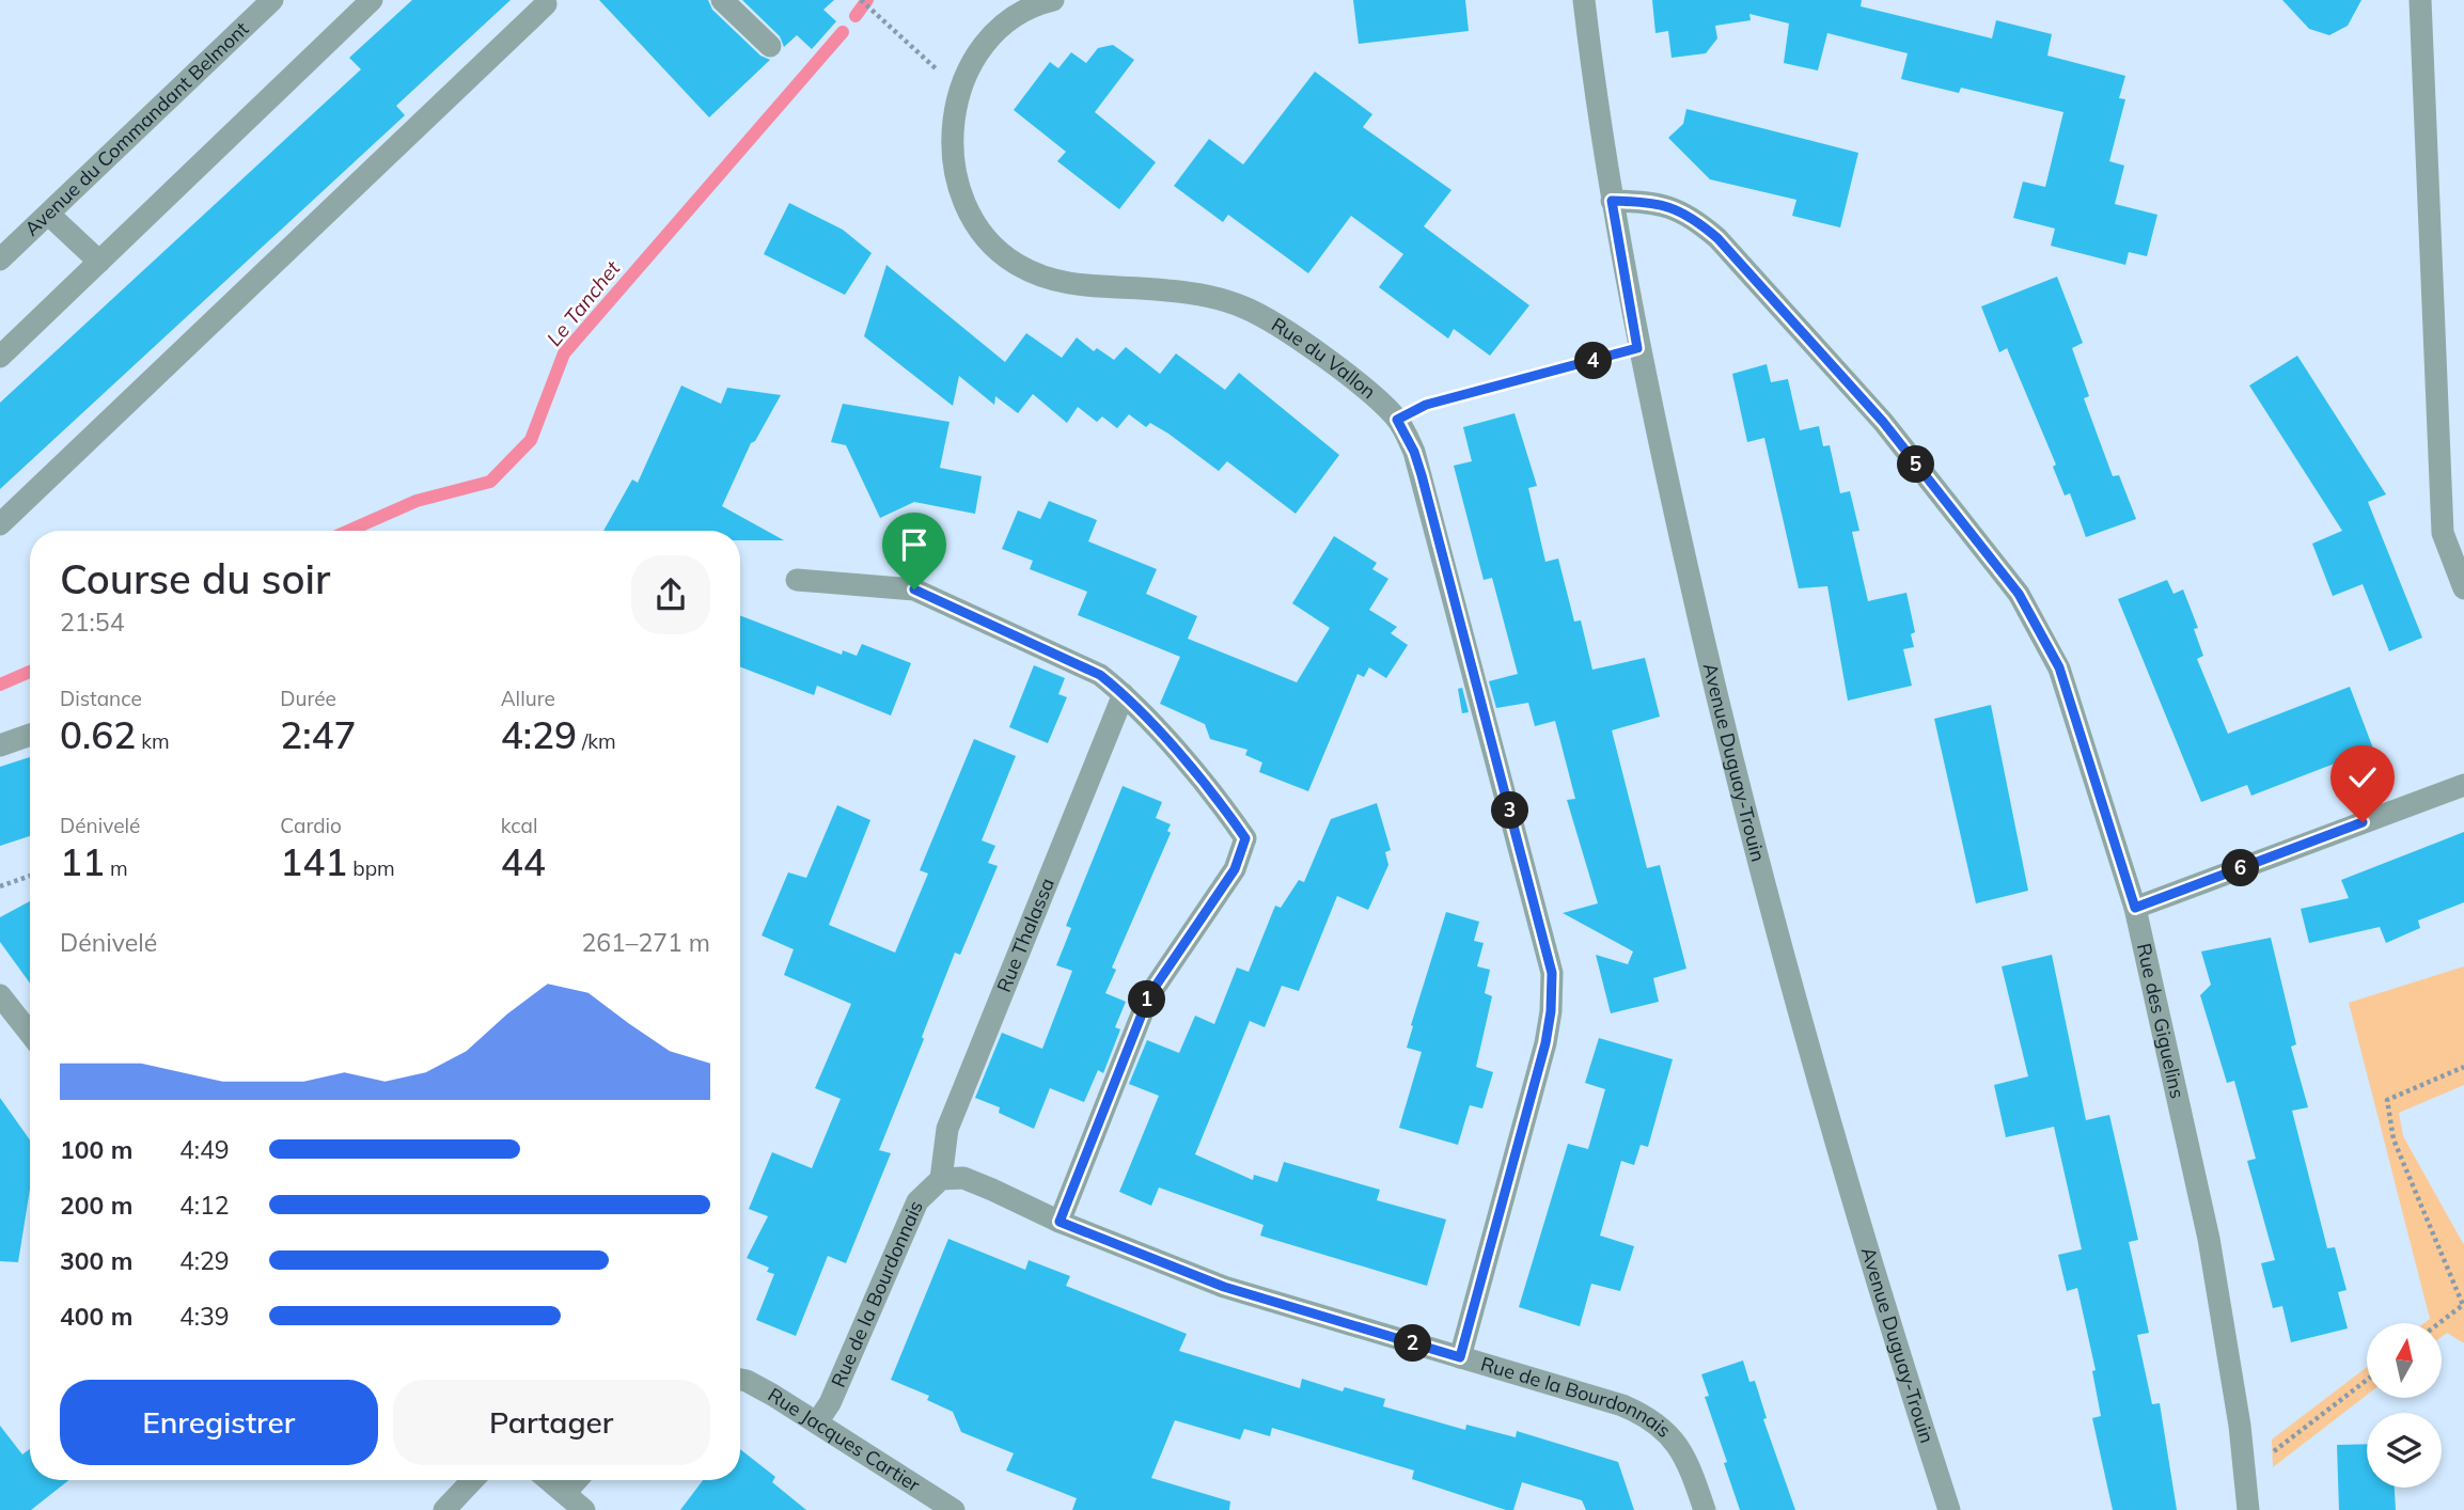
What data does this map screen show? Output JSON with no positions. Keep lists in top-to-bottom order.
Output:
{
  "streets": {
    "street": [
      "Avenue du Commandant Belmont",
      "Rue du Vallon",
      "Avenue Duguay-Trouin",
      "Rue Thalassa",
      "Rue des Giguelins",
      "Rue de la Bourdonnais",
      "Rue Jacques Cartier"
    ]
  },
  "crossings": [
    ["Rue du Vallon", "Rue de la Bourdonnais"],
    ["Avenue Duguay-Trouin", "Rue des Giguelins"],
    ["Rue Thalassa", "Rue de la Bourdonnais"],
    ["Rue de la Bourdonnais", "Rue Jacques Cartier"]
  ],
  "water": ["Le Tanchet"],
  "north": "top",
  "page": {
    "pins": [
      "4",
      "5",
      "3",
      "6",
      "1",
      "2"
    ],
    "heading": ["Course du soir", "21:54"],
    "stats": [
      ["Distance", "0.62 km"],
      ["Durée", "2:47"],
      ["Allure", "4:29 /km"],
      ["Dénivelé", "11 m"],
      ["Cardio", "141 bpm"],
      ["kcal", "44"]
    ],
    "chart": ["Dénivelé", "261–271 m"],
    "list": [
      {
        "name": "100 m",
        "note": "4:49"
      },
      {
        "name": "200 m",
        "note": "4:12"
      },
      {
        "name": "300 m",
        "note": "4:29"
      },
      {
        "name": "400 m",
        "note": "4:39"
      }
    ],
    "buttons": ["Enregistrer", "Partager"]
  }
}
